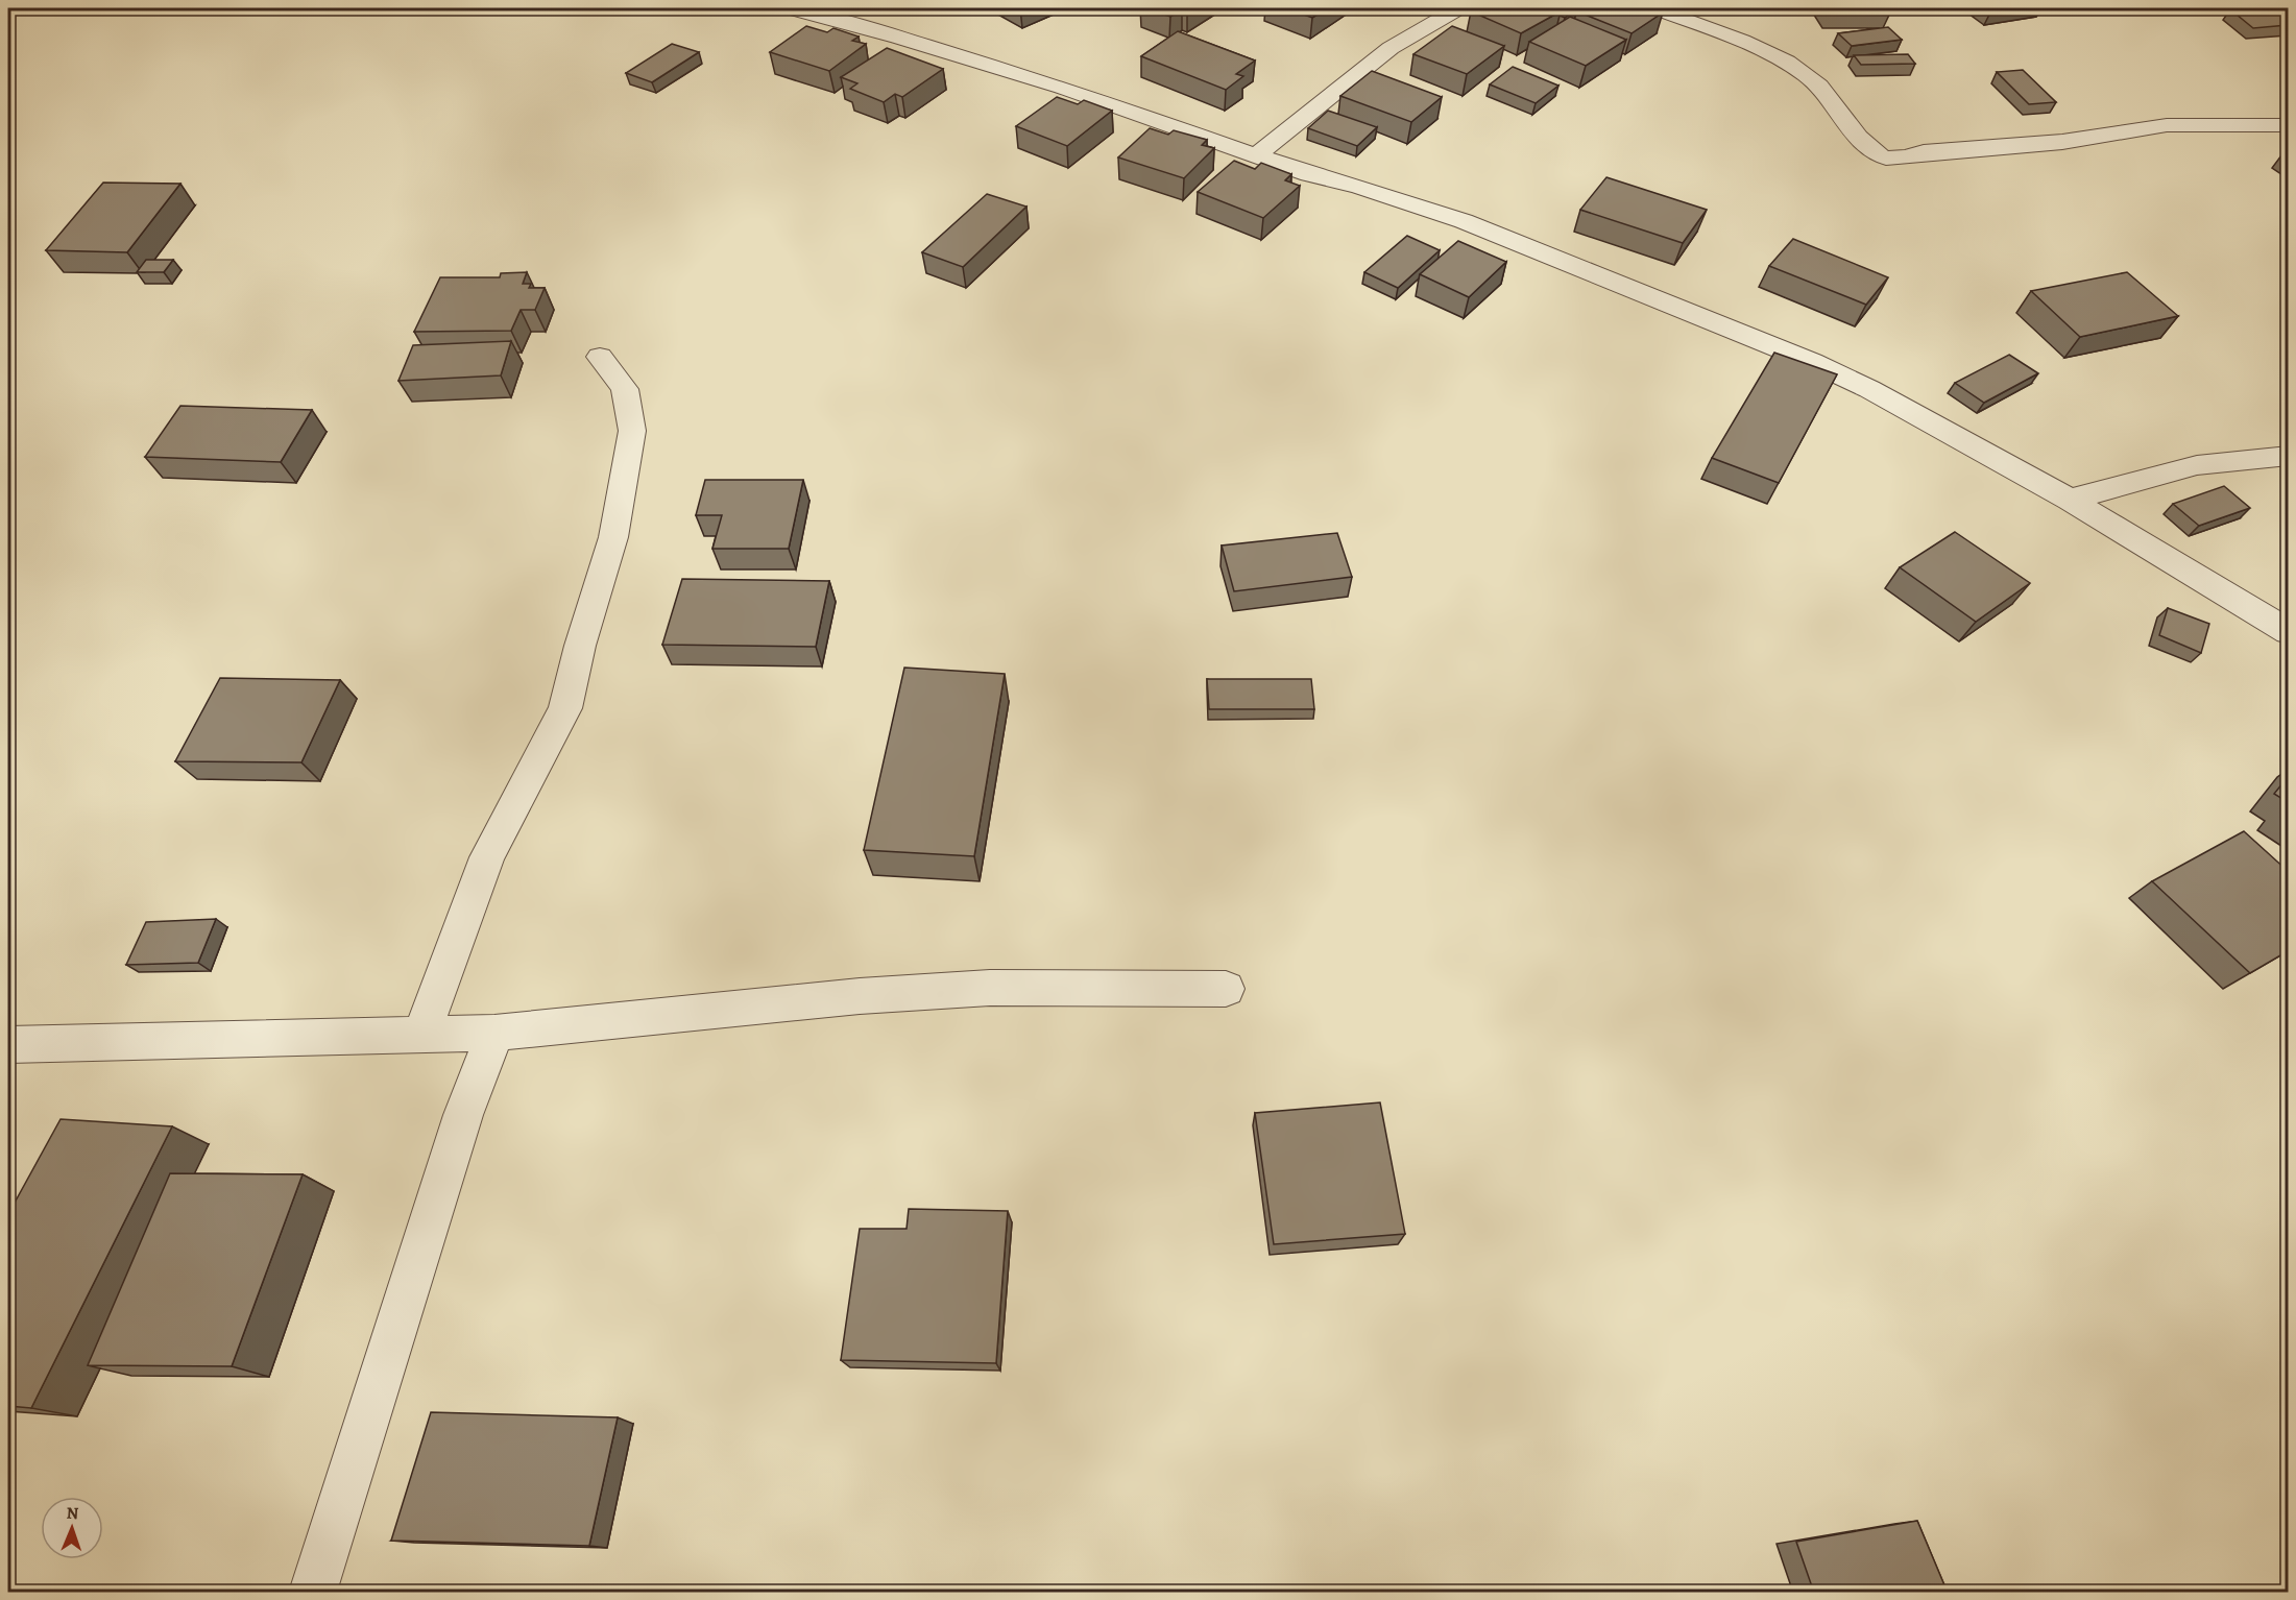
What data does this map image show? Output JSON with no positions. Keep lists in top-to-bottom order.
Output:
{
  "north": "top"
}
